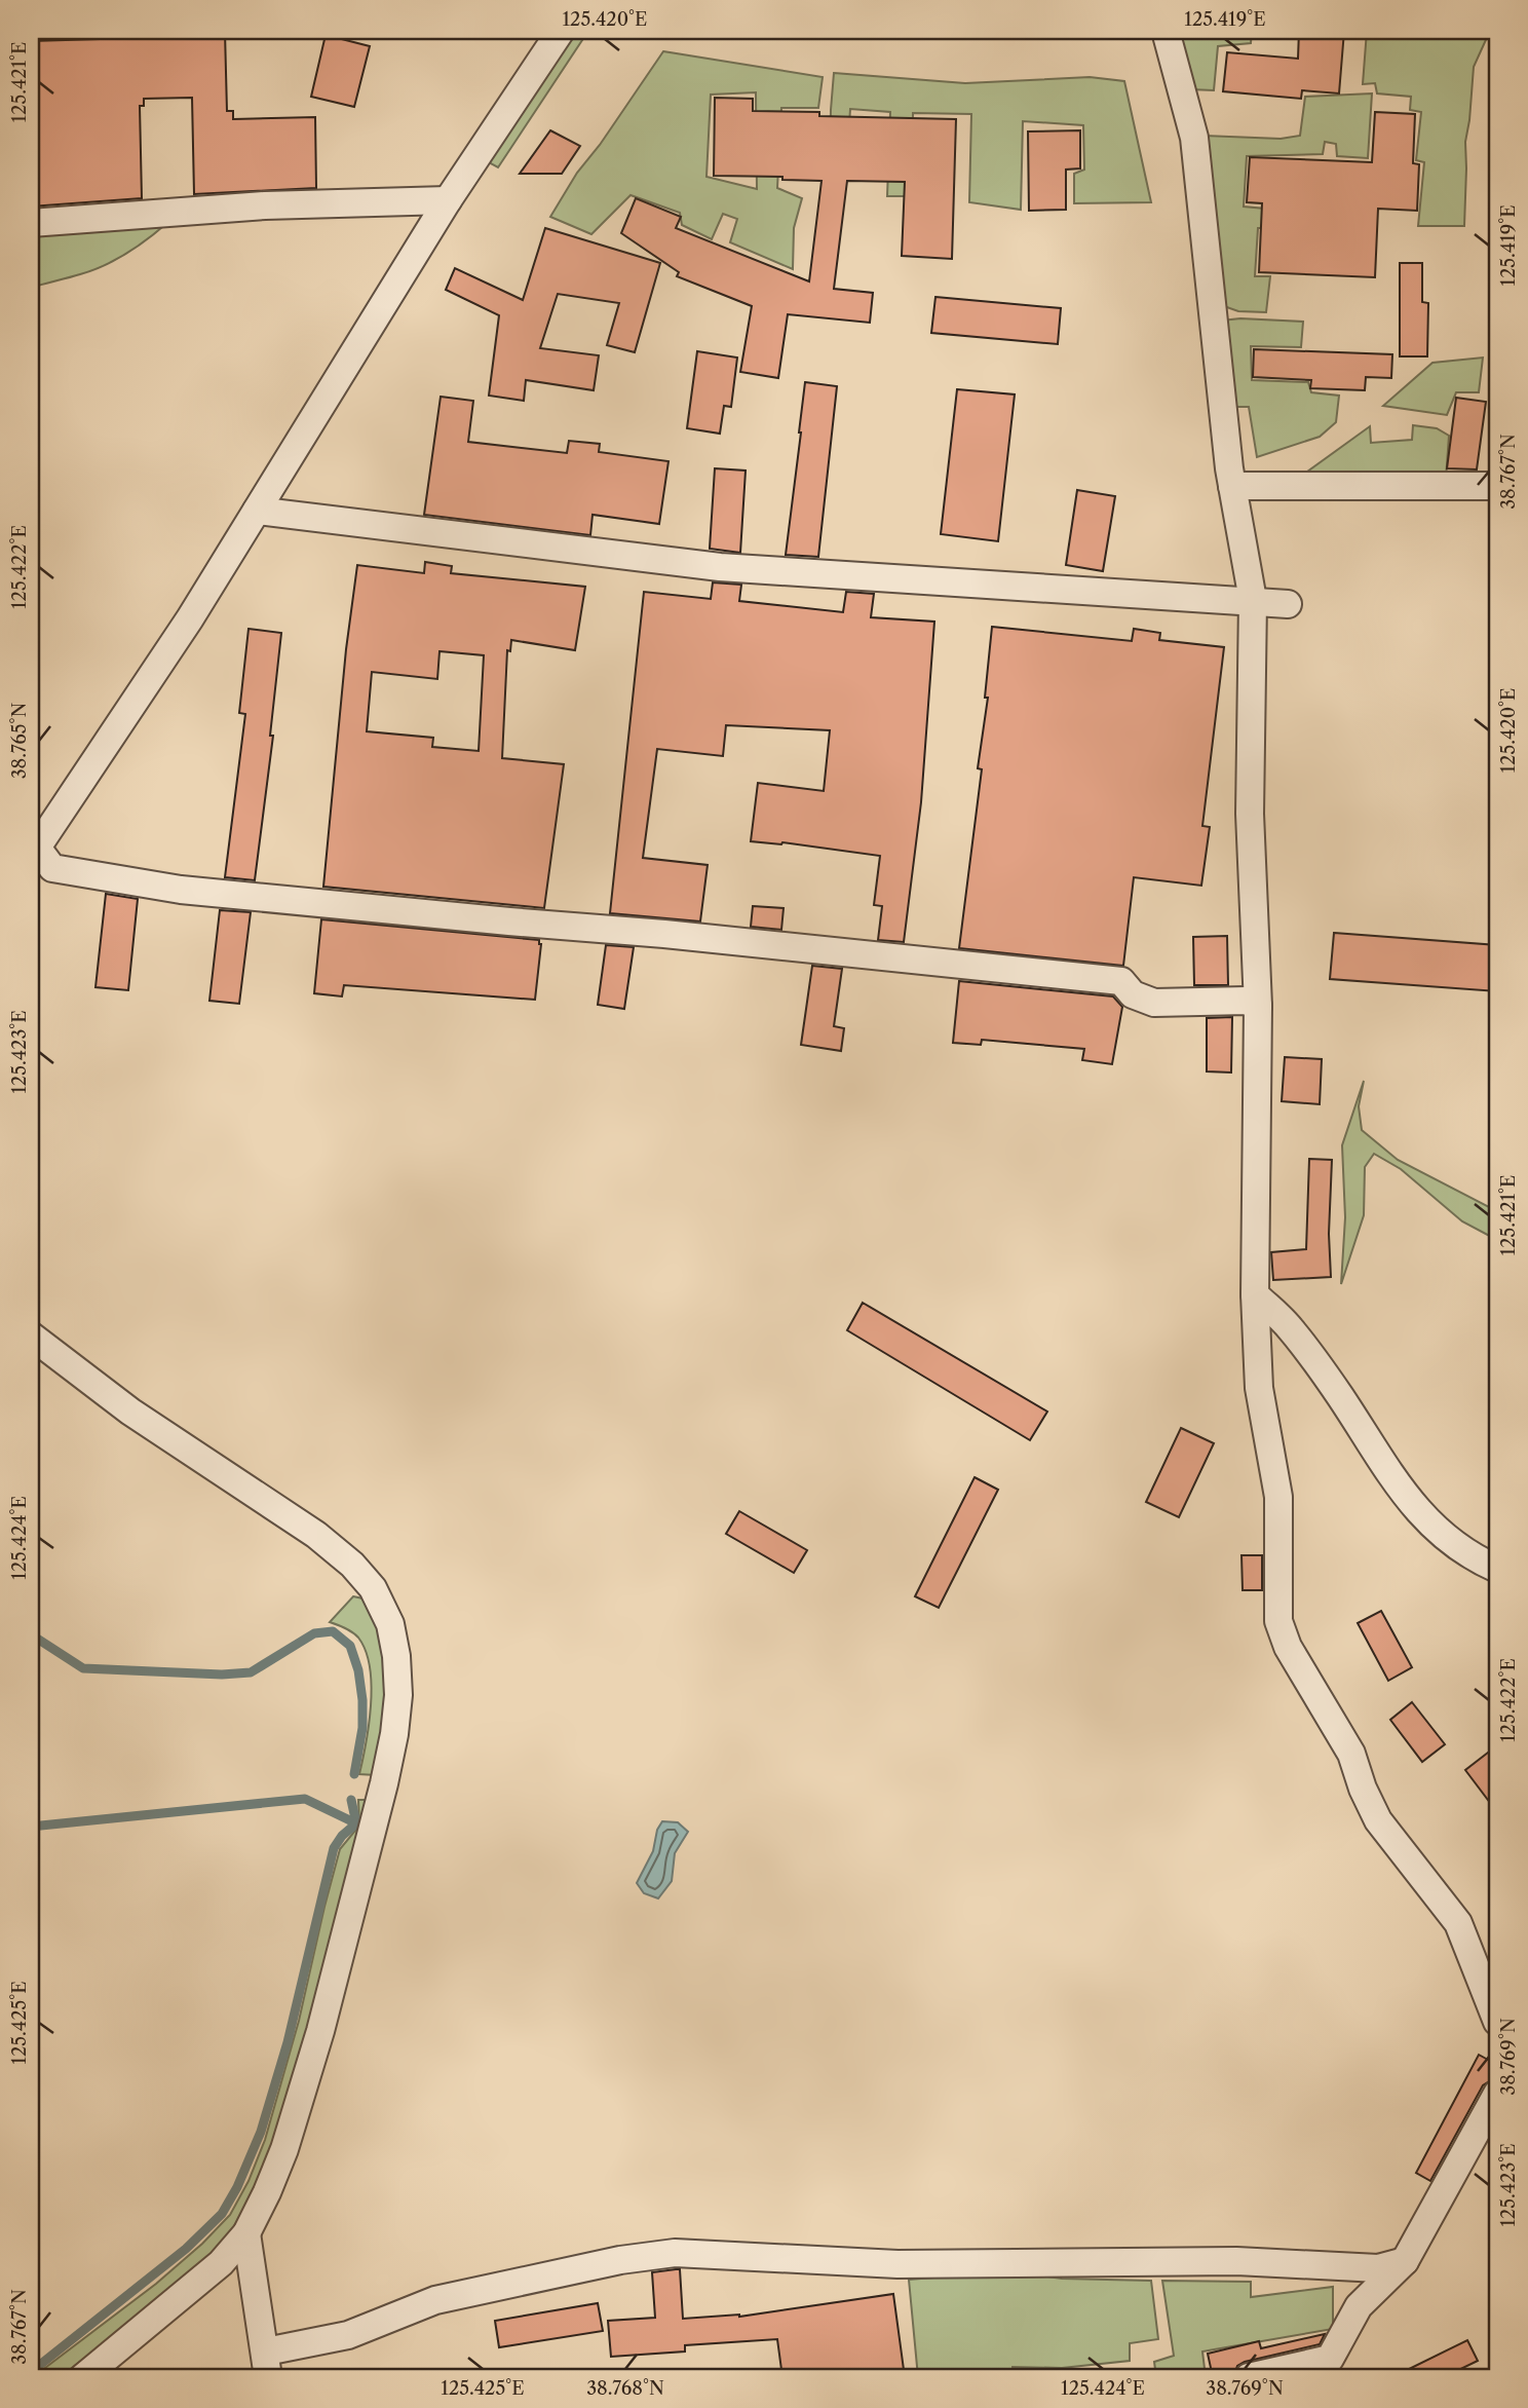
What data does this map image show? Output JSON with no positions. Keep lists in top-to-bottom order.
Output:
{
  "coordinates": [
    "125.420°E",
    "125.419°E",
    "125.421°E",
    "38.767°N",
    "125.422°E",
    "38.765°N",
    "125.423°E",
    "125.424°E",
    "125.425°E",
    "38.769°N",
    "38.768°N"
  ]
}
